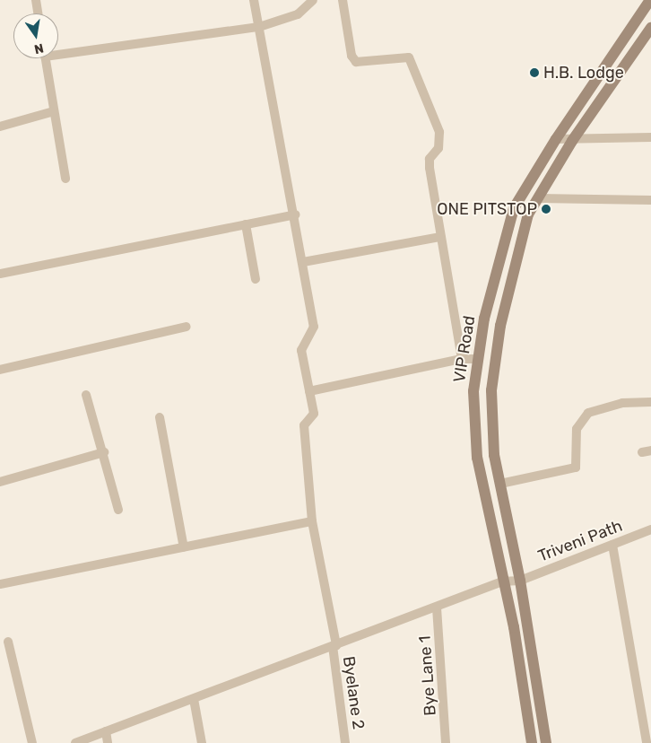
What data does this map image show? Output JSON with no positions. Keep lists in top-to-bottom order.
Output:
{
  "streets": {
    "main road": ["VIP Road"],
    "street": ["Triveni Path", "Bye Lane 1", "Byelane 2"]
  },
  "crossings": [
    ["VIP Road", "Triveni Path"],
    ["Triveni Path", "Bye Lane 1"],
    ["Triveni Path", "Byelane 2"]
  ],
  "places": ["H.B. Lodge", "ONE PITSTOP"],
  "north": "bottom"
}
